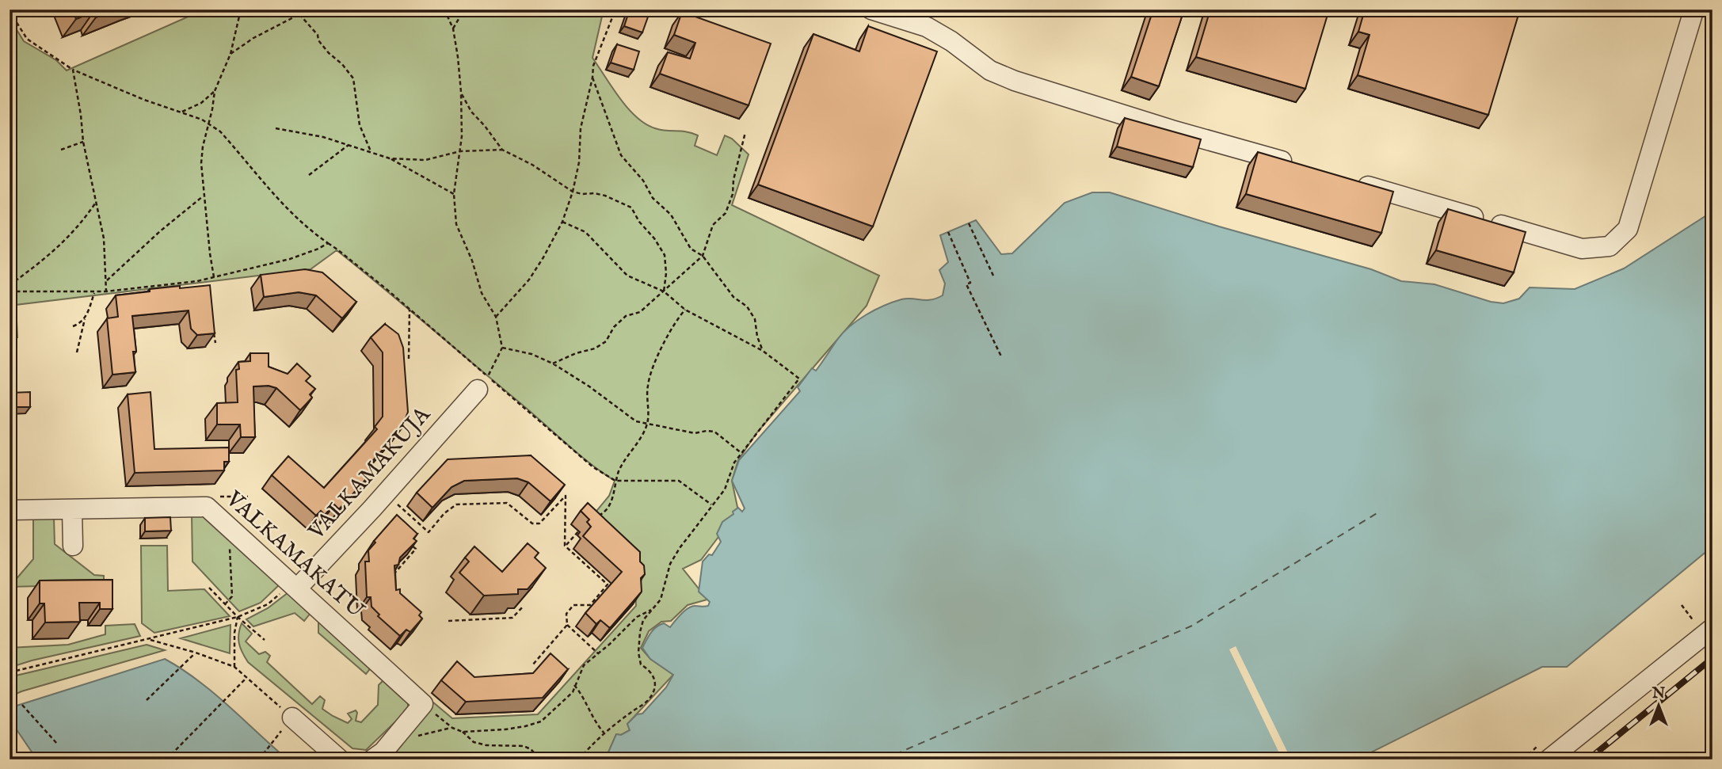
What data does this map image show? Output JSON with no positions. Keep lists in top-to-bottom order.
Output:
{
  "streets": {
    "street": ["VALKAMAKUJA", "VALKAMAKATU"]
  },
  "crossings": [
    ["VALKAMAKUJA", "VALKAMAKATU"]
  ],
  "north": "top"
}
